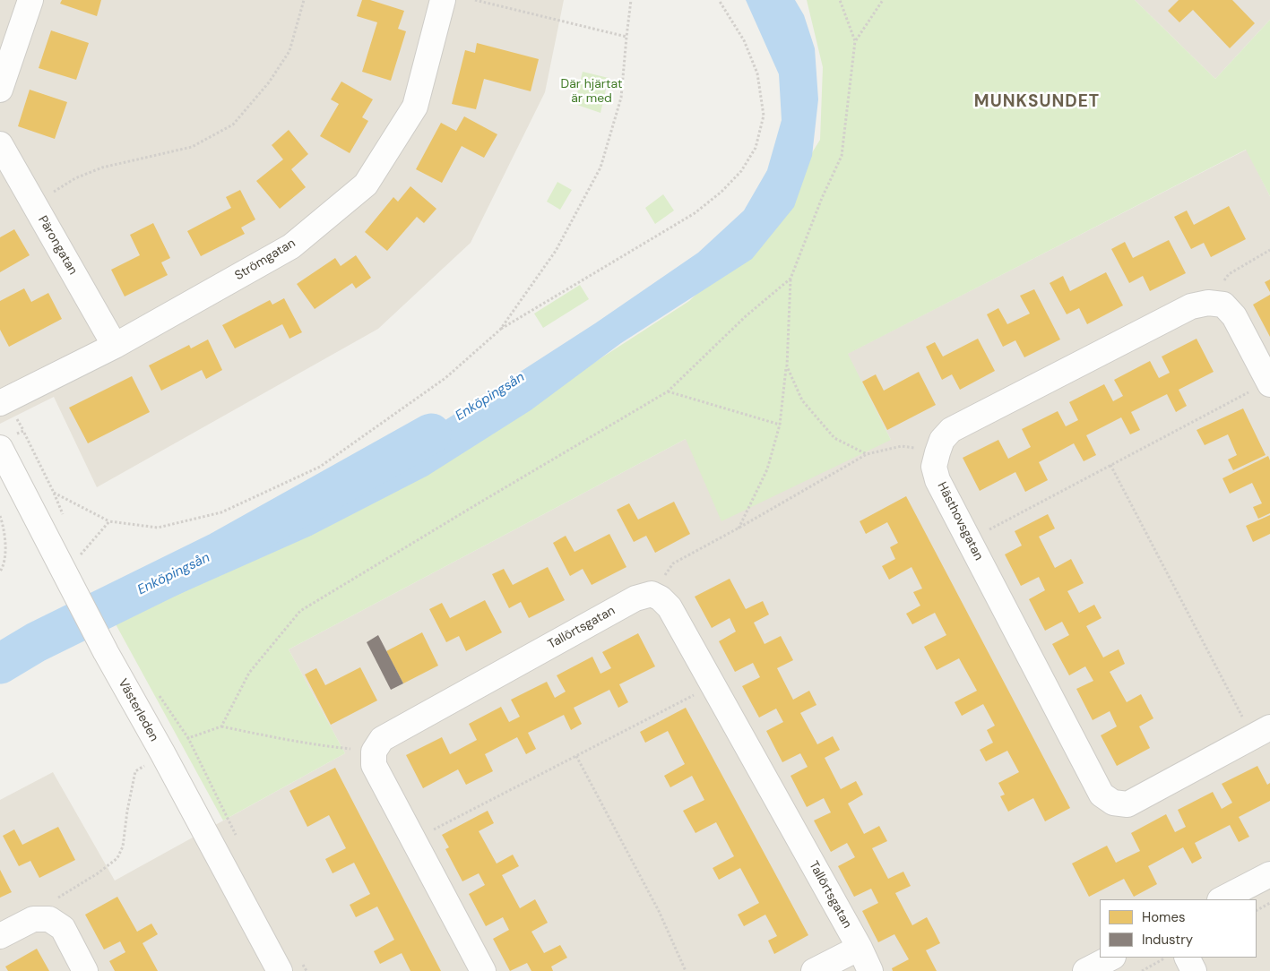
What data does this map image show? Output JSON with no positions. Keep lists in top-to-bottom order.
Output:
{
  "streets": {
    "street": [
      "Pärongatan",
      "Strömgatan",
      "Hästhovsgatan",
      "Tallörtsgatan",
      "Västerleden"
    ]
  },
  "crossings": [
    ["Pärongatan", "Strömgatan"]
  ],
  "districts": ["MUNKSUNDET"],
  "water": ["Enköpingsån"],
  "parks": ["Där hjärtat är med"],
  "legend": ["Homes", "Industry"]
}
